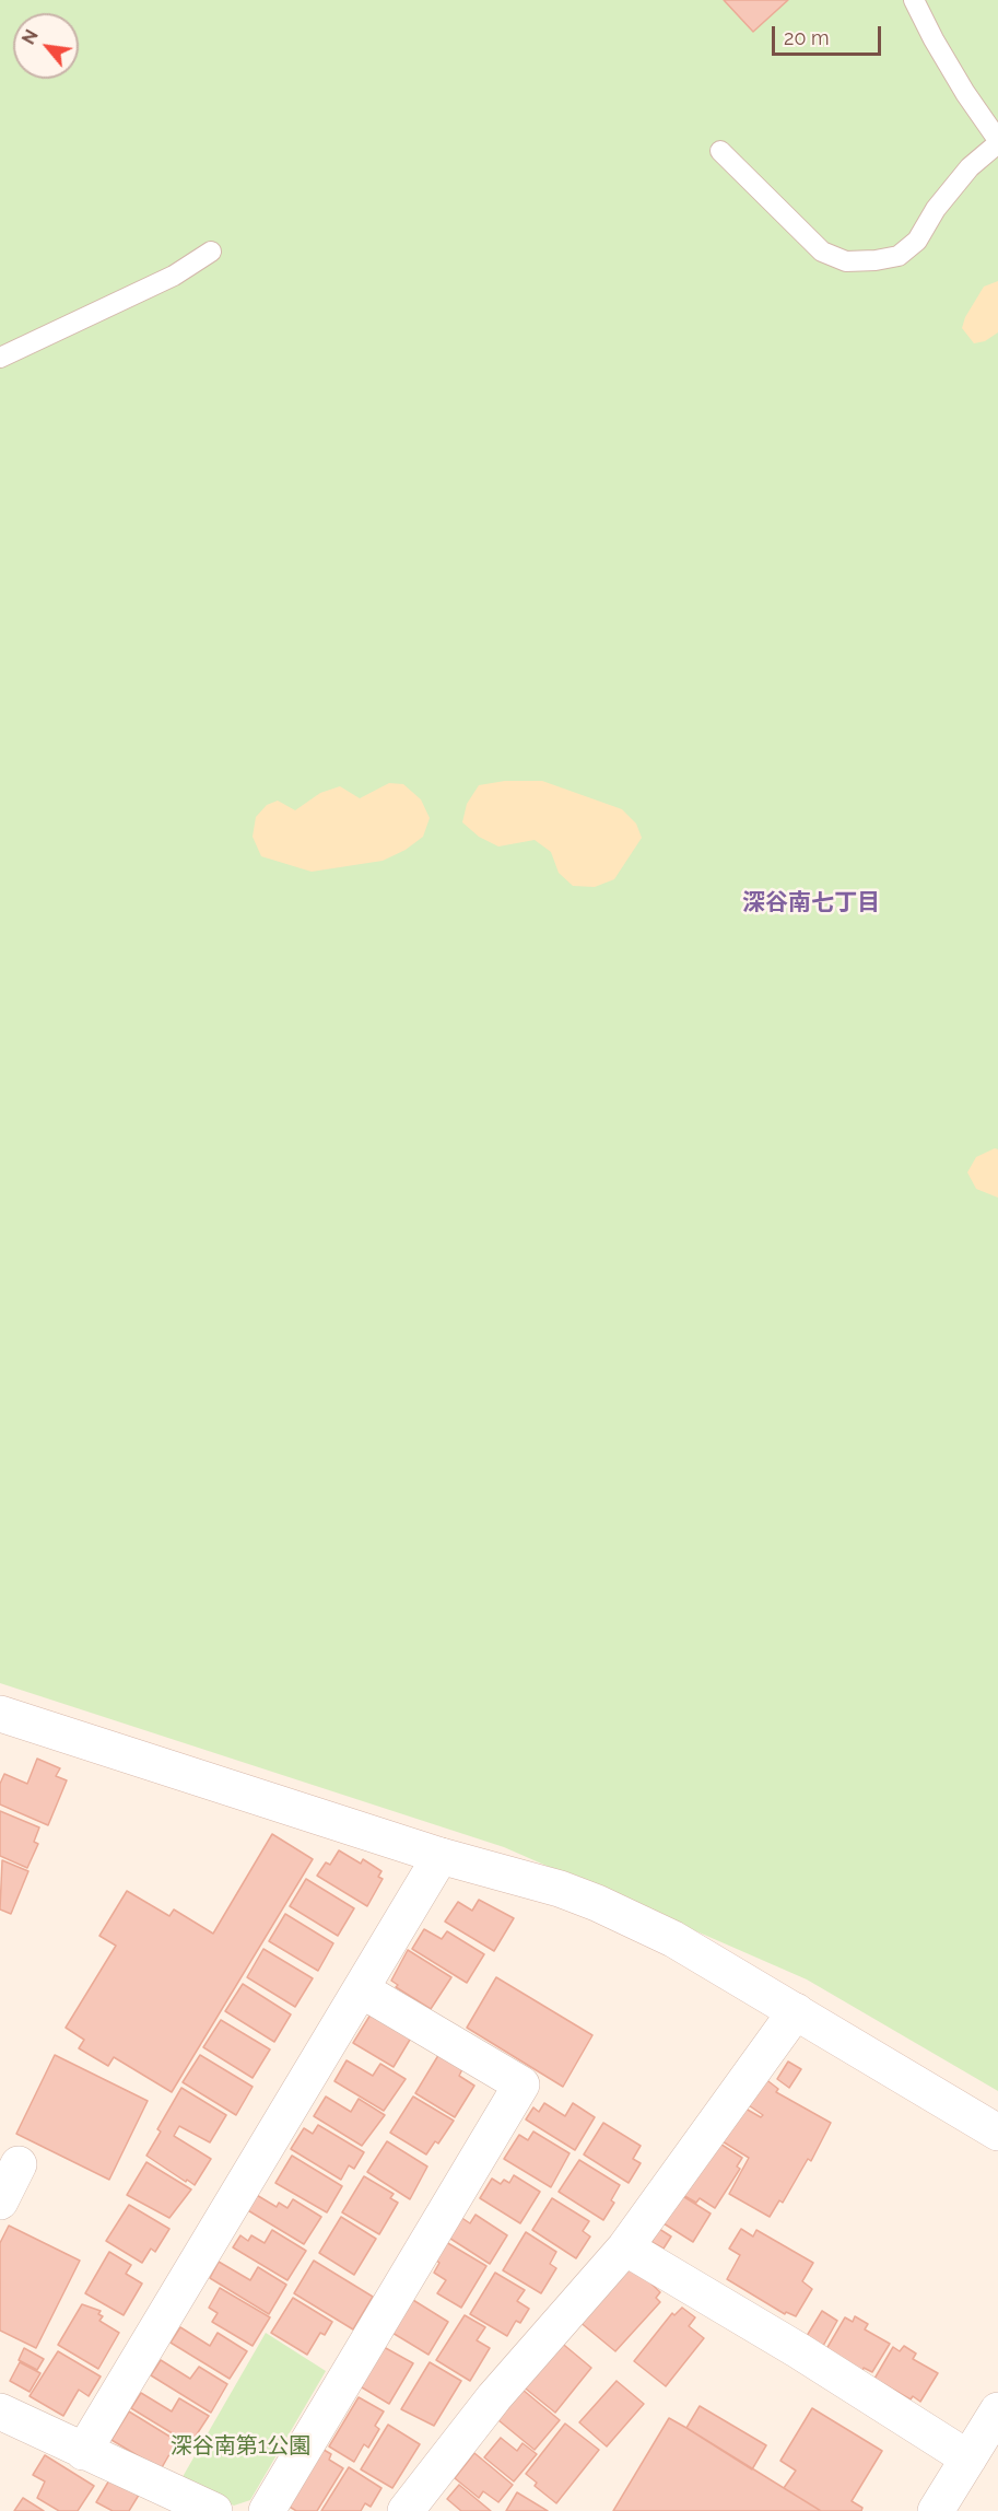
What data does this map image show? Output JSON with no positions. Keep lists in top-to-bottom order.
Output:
{
  "districts": ["深谷南七丁目"],
  "parks": ["深谷南第1公園"],
  "scale_bar": "20 m",
  "north": "top left"
}
